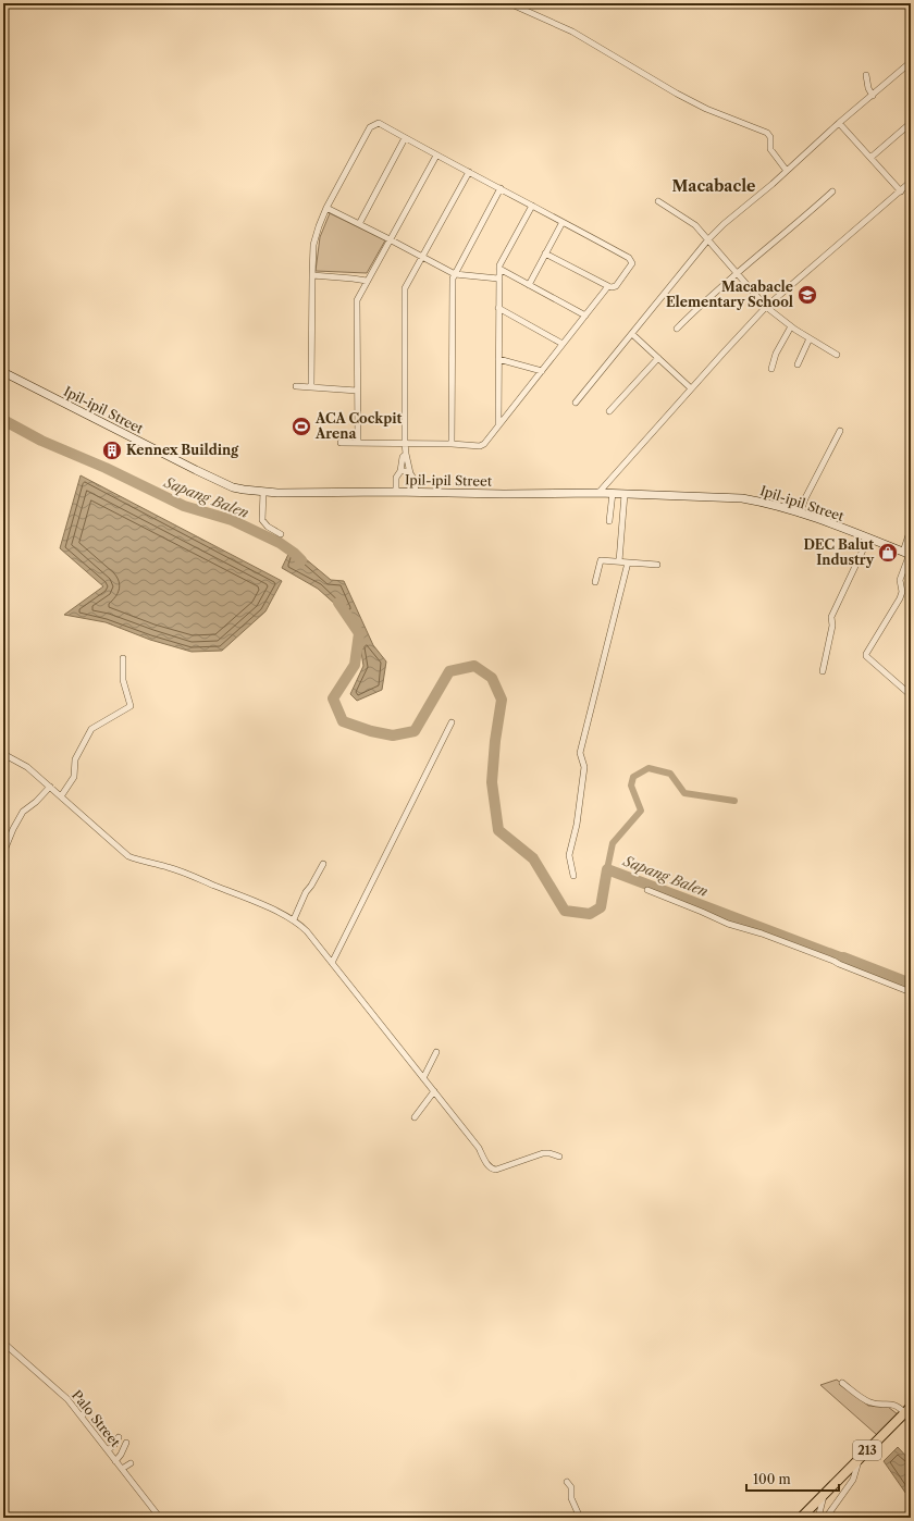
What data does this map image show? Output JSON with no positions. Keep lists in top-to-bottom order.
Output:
{
  "streets": {
    "main road": ["213"],
    "street": ["Ipil-ipil Street", "Palo Street"]
  },
  "districts": ["Macabacle"],
  "water": ["Sapang Balen"],
  "places": {
    "school or university": ["Macabacle Elementary School"],
    "sports": ["ACA Cockpit Arena"],
    "building": ["Kennex Building"],
    "shop": ["DEC Balut Industry"]
  },
  "scale_bar": "100 m"
}
